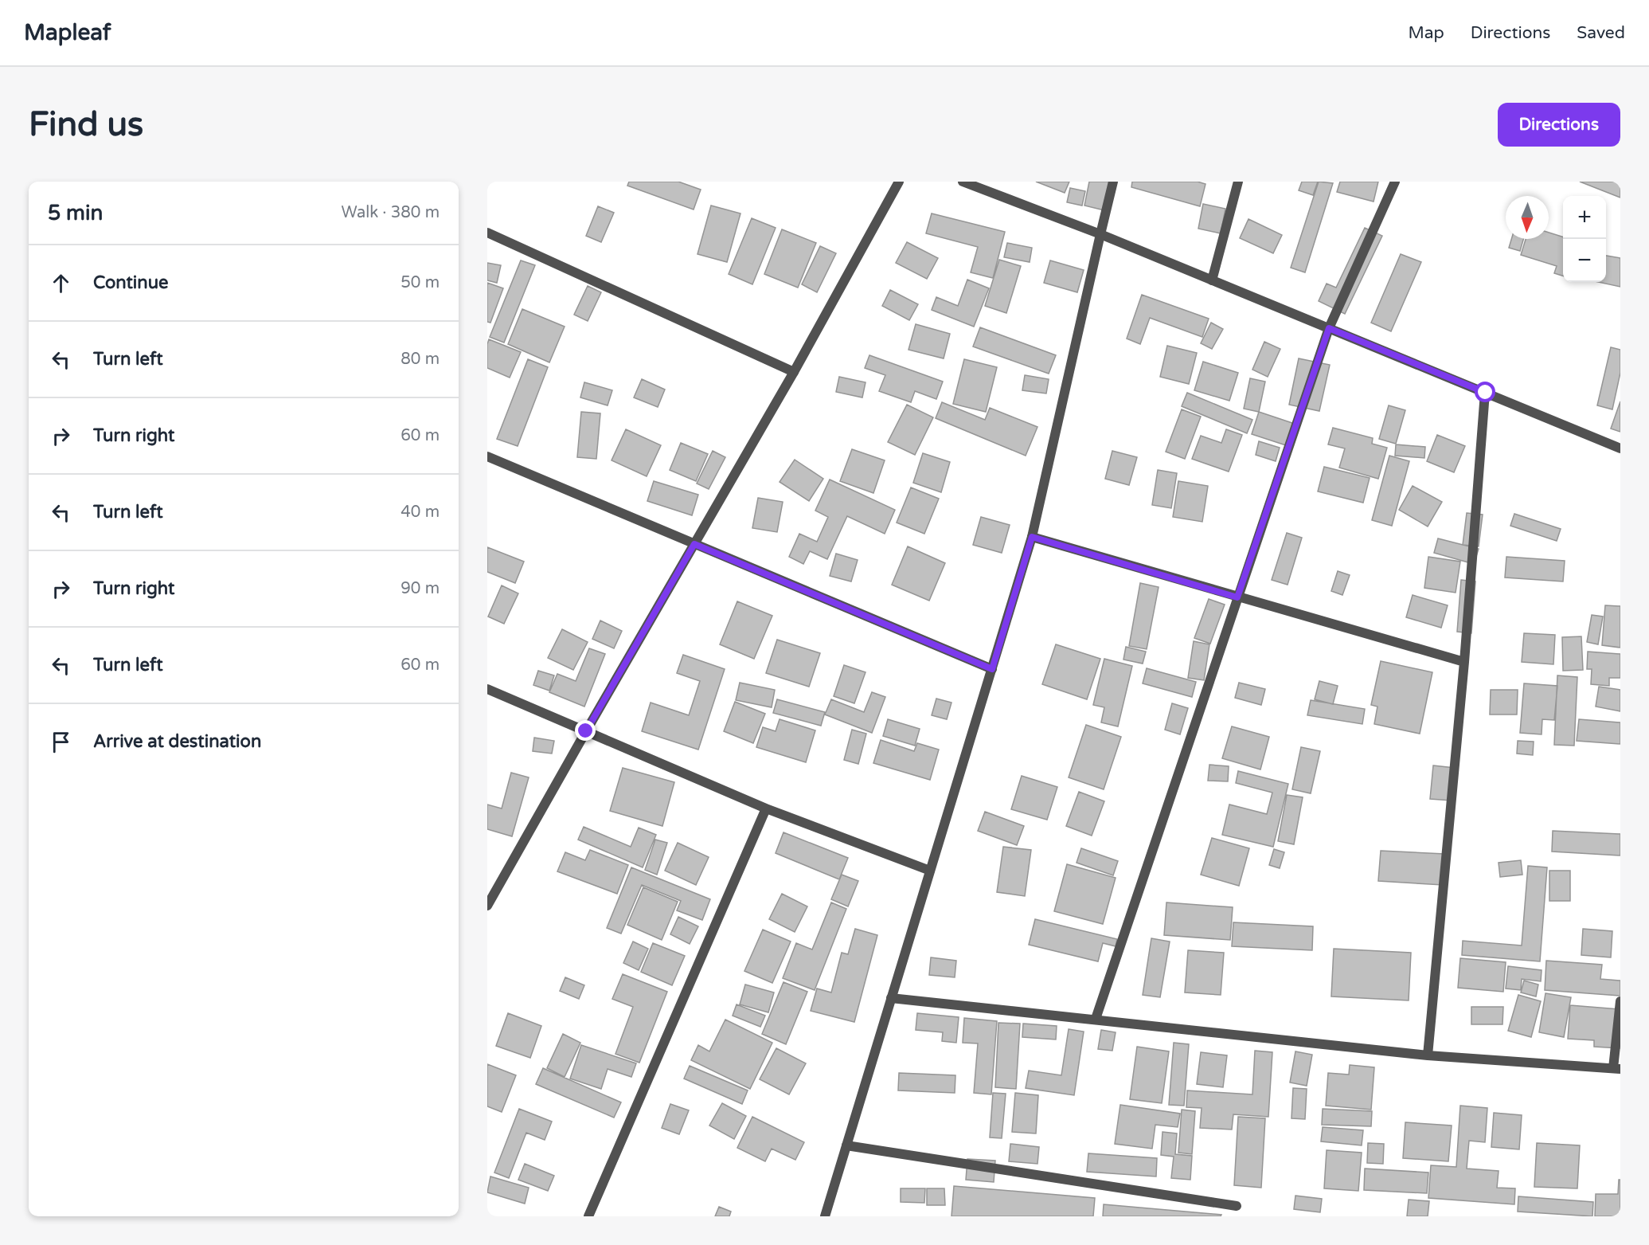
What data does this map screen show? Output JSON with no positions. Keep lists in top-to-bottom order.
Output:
{
  "north": "bottom",
  "page": {
    "header": "Mapleaf",
    "nav": ["Map", "Directions", "Saved"],
    "buttons": "Directions",
    "title": "Find us",
    "heading": ["5 min", "Walk · 380 m"],
    "map_buttons": ["+", "−"],
    "list": [
      ["Continue", "50 m"],
      ["Turn left", "80 m"],
      ["Turn right", "60 m"],
      ["Turn left", "40 m"],
      ["Turn right", "90 m"],
      ["Turn left", "60 m"],
      "Arrive at destination"
    ]
  }
}
